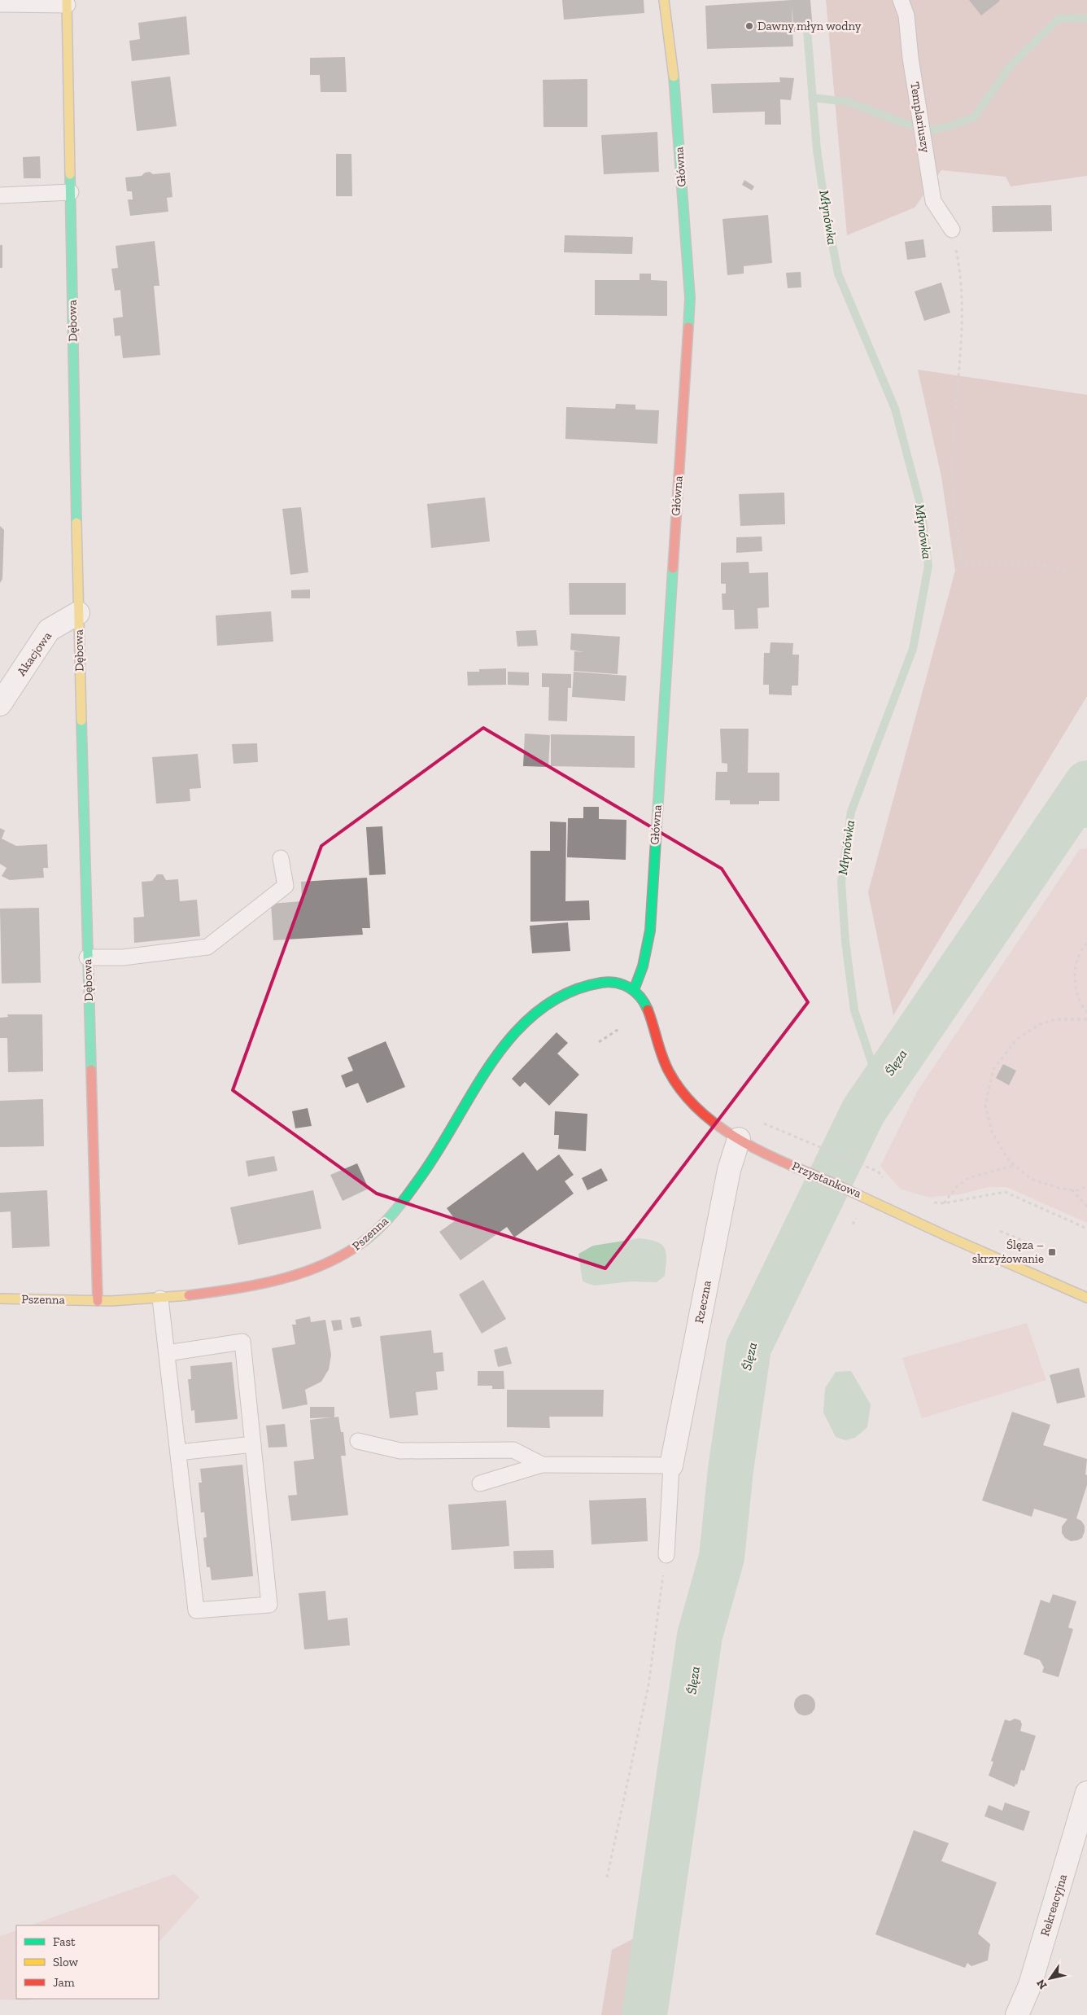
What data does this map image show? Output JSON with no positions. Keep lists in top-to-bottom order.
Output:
{
  "streets": {
    "street": [
      "Główna",
      "Dębowa",
      "Akacjowa",
      "Przystankowa",
      "Pszenna",
      "Rzeczna",
      "Rekreacyjna"
    ],
    "lane": ["Templariuszy"]
  },
  "crossings": [
    ["Główna", "Przystankowa"],
    ["Główna", "Pszenna"],
    ["Dębowa", "Akacjowa"],
    ["Dębowa", "Pszenna"],
    ["Przystankowa", "Pszenna"],
    ["Przystankowa", "Rzeczna"]
  ],
  "water": ["Młynówka", "Ślęza"],
  "places": {
    "other": ["Dawny młyn wodny"],
    "transit": ["Ślęza – skrzyżowanie"]
  },
  "legend": ["Fast", "Slow", "Jam"],
  "north": "bottom left"
}
